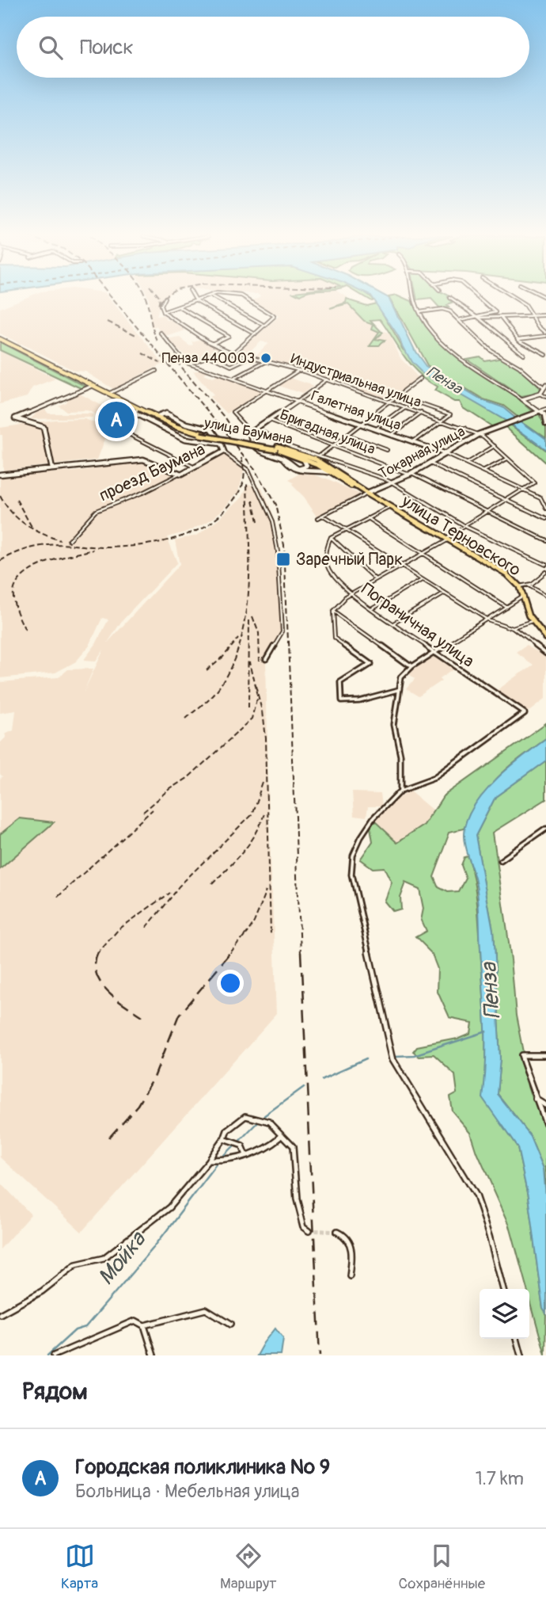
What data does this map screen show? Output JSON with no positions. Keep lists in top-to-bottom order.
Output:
{
  "streets": {
    "main road": ["улица Баумана", "улица Терновского"],
    "street": [
      "Индустриальная улица",
      "Галетная улица",
      "Бригадная улица",
      "Токарная улица",
      "проезд Баумана",
      "Пограничная улица"
    ]
  },
  "crossings": [
    ["Индустриальная улица", "Галетная улица"],
    ["Индустриальная улица", "Токарная улица"],
    ["Галетная улица", "Токарная улица"],
    ["улица Баумана", "Токарная улица"],
    ["улица Баумана", "улица Терновского"],
    ["Бригадная улица", "Токарная улица"],
    ["Токарная улица", "улица Терновского"]
  ],
  "water": ["Пенза", "Мойка"],
  "places": {
    "other": ["Пенза 440003"],
    "transit": ["Заречный Парк"]
  },
  "page": {
    "search": "Поиск",
    "pins": "A",
    "heading": "Рядом",
    "list": [
      {
        "mark": "A",
        "name": "Городская поликлиника № 9",
        "note": "Больница · Мебельная улица",
        "value": "1.7 km"
      }
    ],
    "nav": ["Карта", "Маршрут", "Сохранённые"]
  }
}
